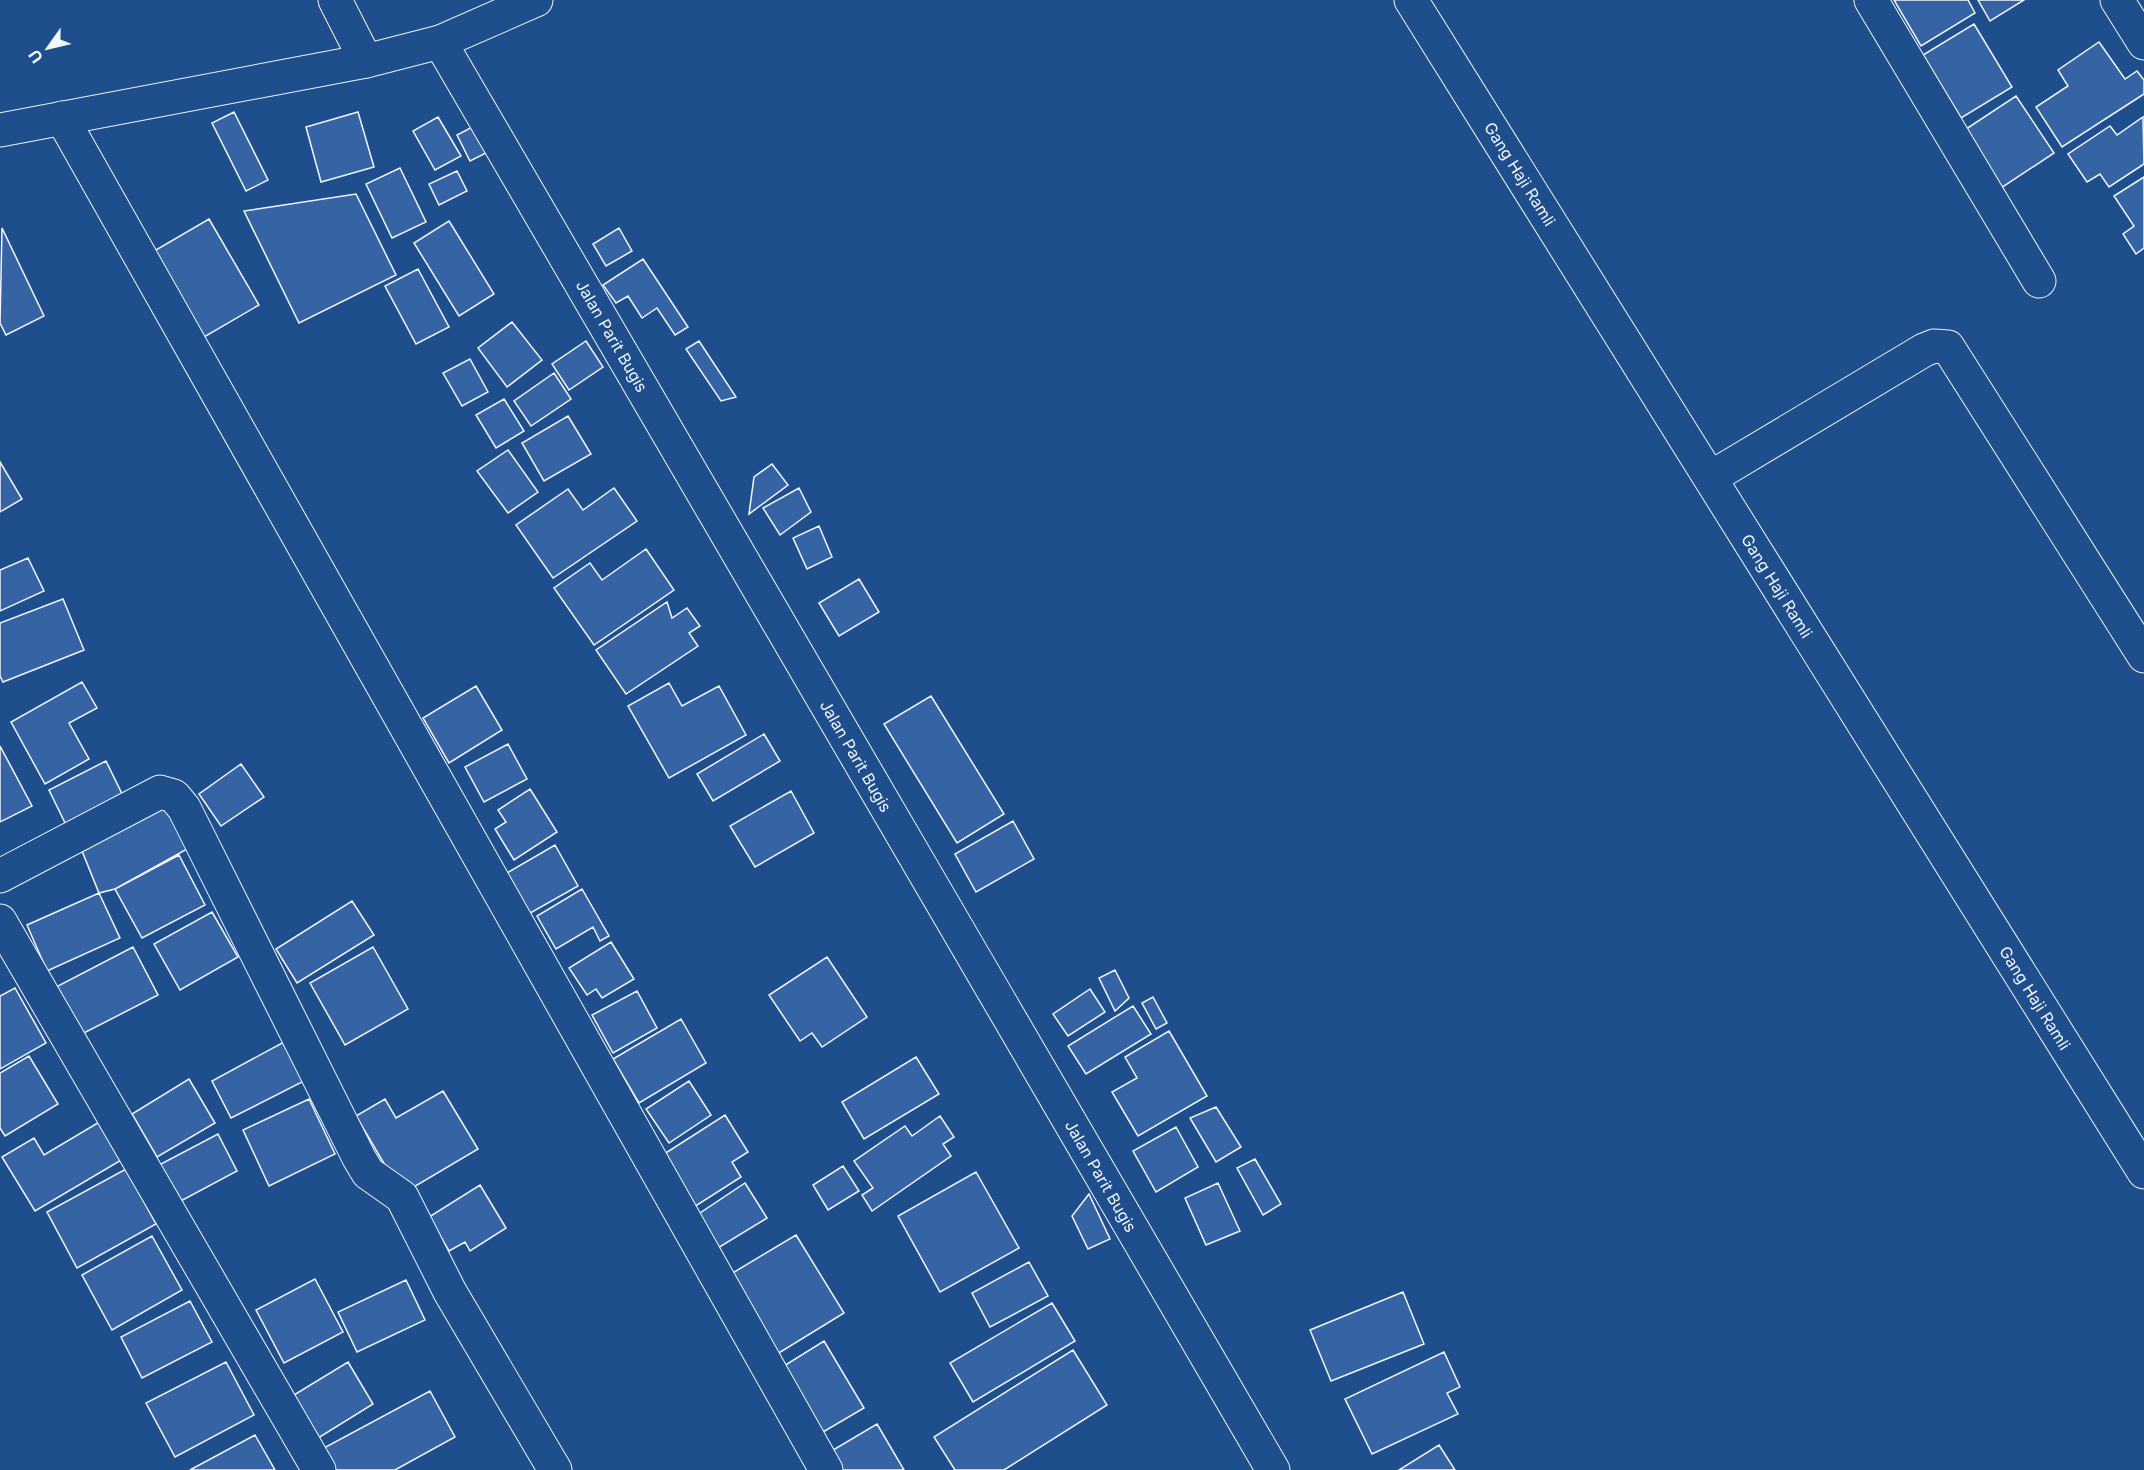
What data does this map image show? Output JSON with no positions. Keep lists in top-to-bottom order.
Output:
{
  "streets": {
    "street": ["Gang Haji Ramli", "Jalan Parit Bugis"]
  },
  "north": "bottom left"
}
